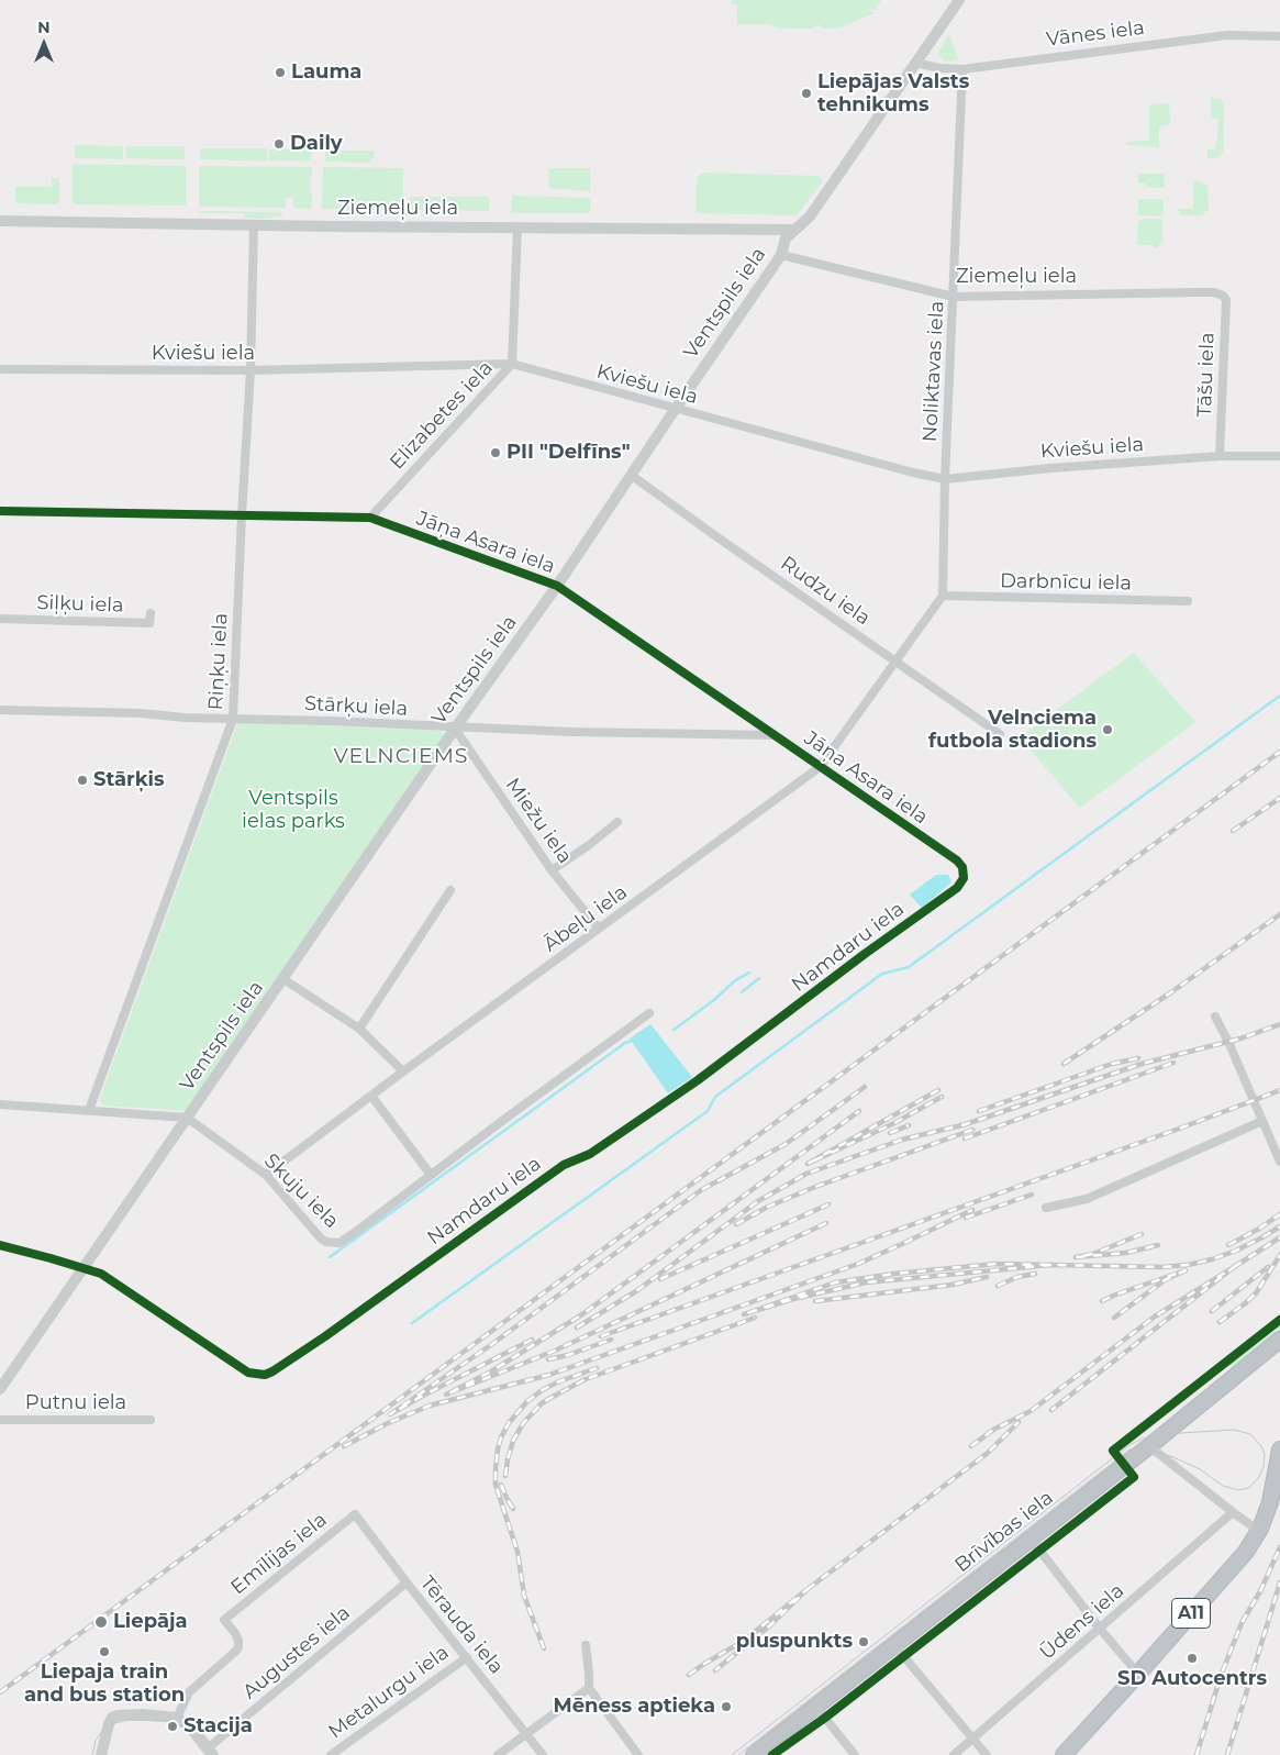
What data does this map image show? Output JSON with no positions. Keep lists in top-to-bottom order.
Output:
{
  "streets": {
    "highway": ["Brīvības iela", "A11"],
    "street": [
      "Vānes iela",
      "Ziemeļu iela",
      "Ventspils iela",
      "Kviešu iela",
      "Noliktavas iela",
      "Tāšu iela",
      "Elizabetes iela",
      "Jāņa Asara iela",
      "Darbnīcu iela",
      "Rudzu iela",
      "Siļķu iela",
      "Riņķu iela",
      "Stārķu iela",
      "Miežu iela",
      "Ābeļu iela",
      "Namdaru iela",
      "Skuju iela",
      "Putnu iela",
      "Emīlijas iela",
      "Ūdens iela",
      "Tērauda iela",
      "Augustes iela",
      "Metalurgu iela"
    ]
  },
  "crossings": [
    ["Vānes iela", "Ventspils iela"],
    ["Vānes iela", "Noliktavas iela"],
    ["Ziemeļu iela", "Ventspils iela"],
    ["Ziemeļu iela", "Noliktavas iela"],
    ["Ziemeļu iela", "Tāšu iela"],
    ["Ziemeļu iela", "Elizabetes iela"],
    ["Ziemeļu iela", "Riņķu iela"],
    ["Ventspils iela", "Kviešu iela"],
    ["Ventspils iela", "Jāņa Asara iela"],
    ["Ventspils iela", "Rudzu iela"],
    ["Ventspils iela", "Stārķu iela"],
    ["Ventspils iela", "Miežu iela"],
    ["Ventspils iela", "Namdaru iela"],
    ["Ventspils iela", "Skuju iela"],
    ["Kviešu iela", "Noliktavas iela"],
    ["Kviešu iela", "Tāšu iela"],
    ["Kviešu iela", "Elizabetes iela"],
    ["Kviešu iela", "Riņķu iela"],
    ["Noliktavas iela", "Darbnīcu iela"],
    ["Elizabetes iela", "Jāņa Asara iela"],
    ["Jāņa Asara iela", "Riņķu iela"],
    ["Jāņa Asara iela", "Stārķu iela"],
    ["Jāņa Asara iela", "Ābeļu iela"],
    ["Jāņa Asara iela", "Namdaru iela"],
    ["Rudzu iela", "Ābeļu iela"],
    ["Riņķu iela", "Stārķu iela"],
    ["Stārķu iela", "Miežu iela"],
    ["Miežu iela", "Ābeļu iela"],
    ["Ābeļu iela", "Skuju iela"],
    ["Emīlijas iela", "Tērauda iela"],
    ["Tērauda iela", "Augustes iela"],
    ["Tērauda iela", "Metalurgu iela"]
  ],
  "districts": ["VELNCIEMS"],
  "parks": ["Ventspils ielas parks"],
  "places": [
    "Lauma",
    "Liepājas Valsts tehnikums",
    "Daily",
    "PII \"Delfīns\"",
    "Velnciema futbola stadions",
    "Stārķis",
    "Liepāja",
    "pluspunkts",
    "Liepaja train and bus station",
    "SD Autocentrs",
    "Mēness aptieka",
    "Stacija"
  ],
  "north": "top"
}
